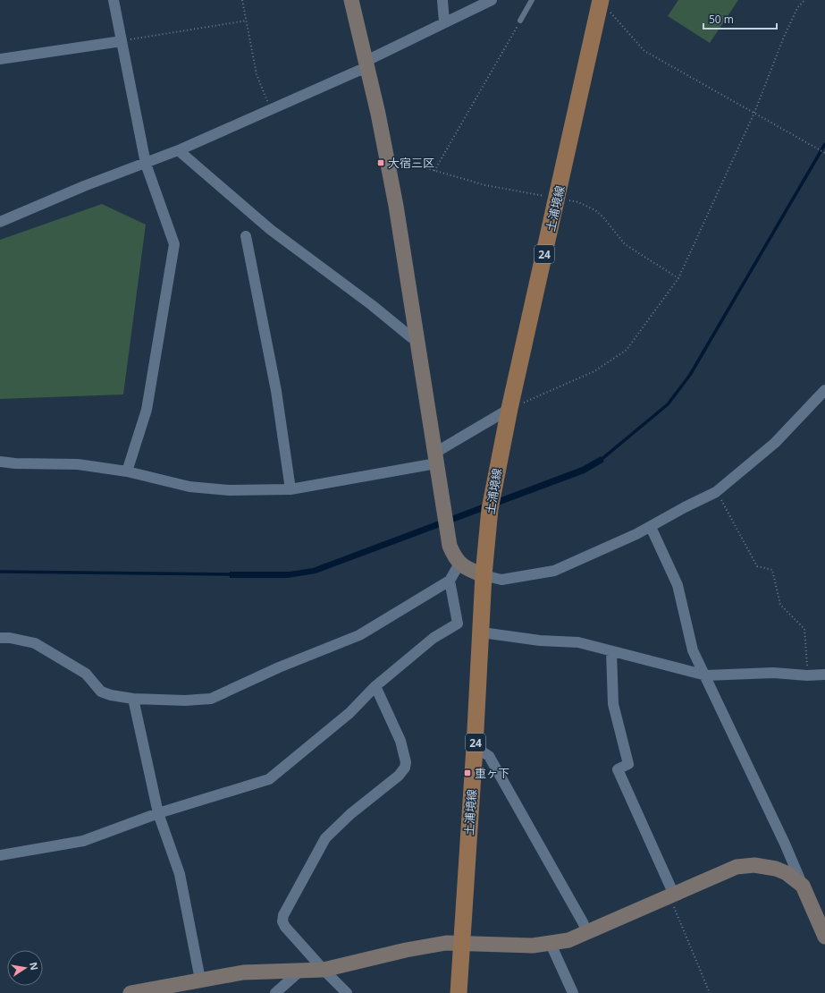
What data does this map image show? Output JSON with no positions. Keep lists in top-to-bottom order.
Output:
{
  "streets": {
    "main road": ["土浦境線", "24"]
  },
  "places": {
    "transit": ["大宿三区", "重ヶ下"]
  },
  "scale_bar": "50 m",
  "north": "right"
}
